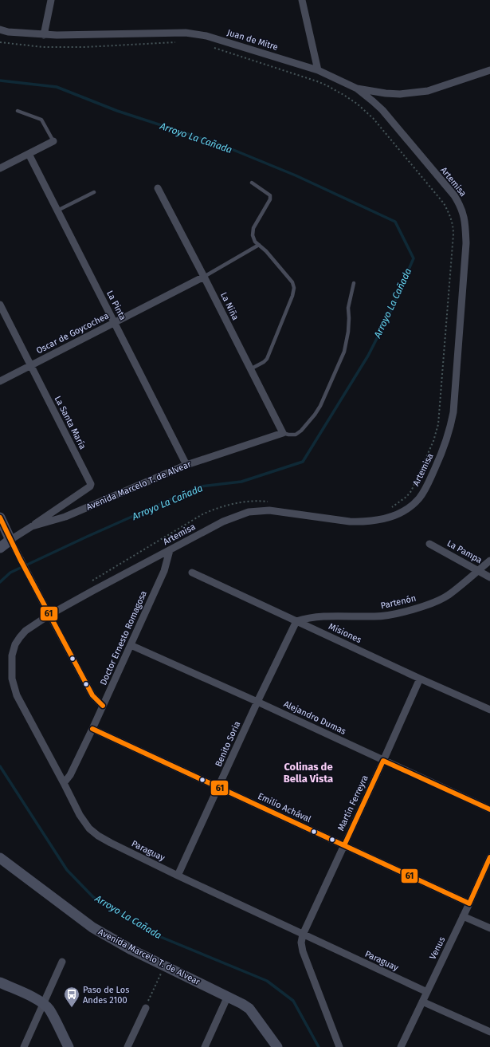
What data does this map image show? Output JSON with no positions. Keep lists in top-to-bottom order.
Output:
{
  "streets": {
    "main road": ["Avenida Marcelo T. de Alvear"],
    "street": [
      "Juan de Mitre",
      "Artemisa",
      "La Pinta",
      "La Niña",
      "Oscar de Goycochea",
      "La Santa María",
      "La Pampa",
      "Partenón",
      "Misiones",
      "Doctor Ernesto Romagosa",
      "Alejandro Dumas",
      "Benito Soria",
      "Martín Ferreyra",
      "Emilio Achával",
      "Paraguay",
      "Venus"
    ]
  },
  "crossings": [
    ["Juan de Mitre", "Artemisa"],
    ["Artemisa", "Doctor Ernesto Romagosa"],
    ["Artemisa", "Paraguay"],
    ["La Pinta", "Oscar de Goycochea"],
    ["La Pinta", "Avenida Marcelo T. de Alvear"],
    ["La Niña", "Oscar de Goycochea"],
    ["La Niña", "Avenida Marcelo T. de Alvear"],
    ["Oscar de Goycochea", "La Santa María"],
    ["La Santa María", "Avenida Marcelo T. de Alvear"],
    ["La Pampa", "Partenón"],
    ["Partenón", "Misiones"],
    ["Partenón", "Benito Soria"],
    ["Misiones", "Benito Soria"],
    ["Misiones", "Martín Ferreyra"],
    ["Doctor Ernesto Romagosa", "Alejandro Dumas"],
    ["Doctor Ernesto Romagosa", "Emilio Achával"],
    ["Doctor Ernesto Romagosa", "Paraguay"],
    ["Alejandro Dumas", "Benito Soria"],
    ["Alejandro Dumas", "Martín Ferreyra"],
    ["Benito Soria", "Emilio Achával"],
    ["Benito Soria", "Paraguay"],
    ["Martín Ferreyra", "Emilio Achával"],
    ["Martín Ferreyra", "Paraguay"],
    ["Emilio Achával", "Venus"],
    ["Paraguay", "Venus"]
  ],
  "districts": ["Colinas de Bella Vista"],
  "water": ["Arroyo La Cañada"],
  "places": {
    "bus stop": ["Paso de Los Andes 2100"]
  },
  "lines": ["transit line 61"]
}
